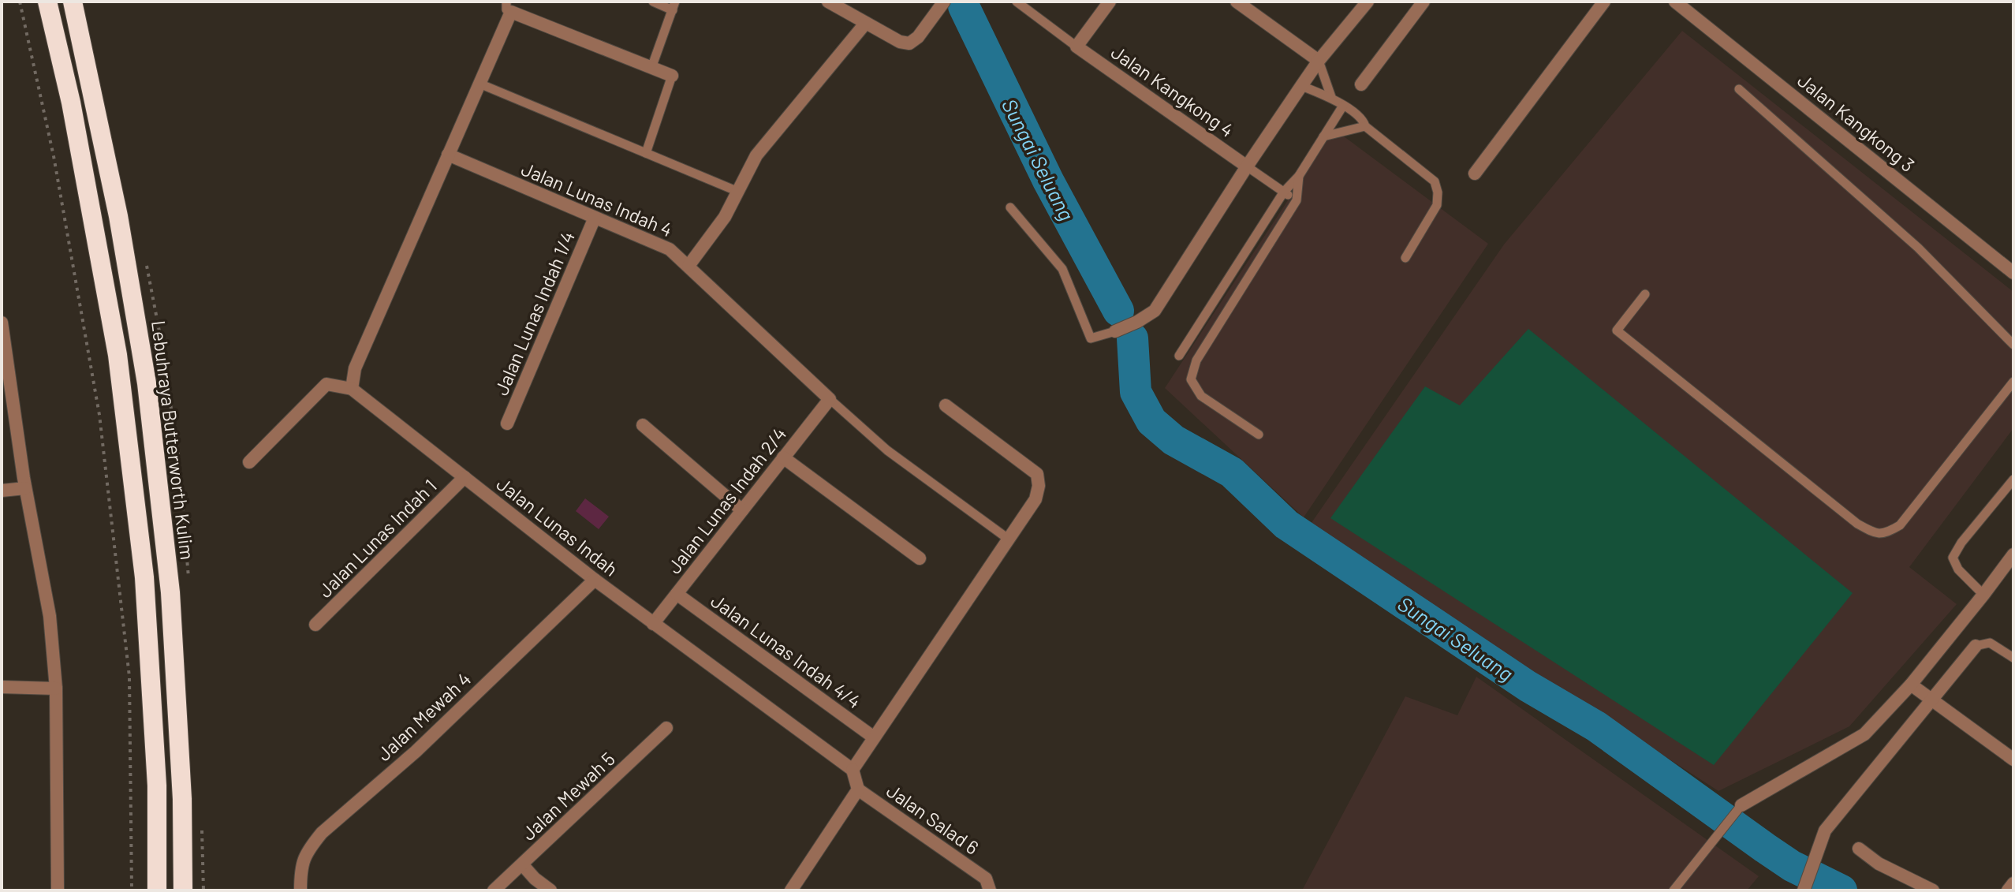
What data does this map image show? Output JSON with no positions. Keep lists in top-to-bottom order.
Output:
{
  "streets": {
    "highway": ["Lebuhraya Butterworth Kulim"],
    "street": [
      "Jalan Kangkong 4",
      "Jalan Kangkong 3",
      "Jalan Lunas Indah 4",
      "Jalan Lunas Indah 1/4",
      "Jalan Lunas Indah 2/4",
      "Jalan Lunas Indah",
      "Jalan Lunas Indah 1",
      "Jalan Lunas Indah 4/4",
      "Jalan Mewah 4",
      "Jalan Mewah 5",
      "Jalan Salad 6"
    ]
  },
  "crossings": [
    ["Jalan Lunas Indah 4", "Jalan Lunas Indah 1/4"],
    ["Jalan Lunas Indah 4", "Jalan Lunas Indah 2/4"],
    ["Jalan Lunas Indah 2/4", "Jalan Lunas Indah"],
    ["Jalan Lunas Indah 2/4", "Jalan Lunas Indah 4/4"],
    ["Jalan Lunas Indah", "Jalan Lunas Indah 1"],
    ["Jalan Lunas Indah", "Jalan Mewah 4"]
  ],
  "water": ["Sungai Seluang"]
}
